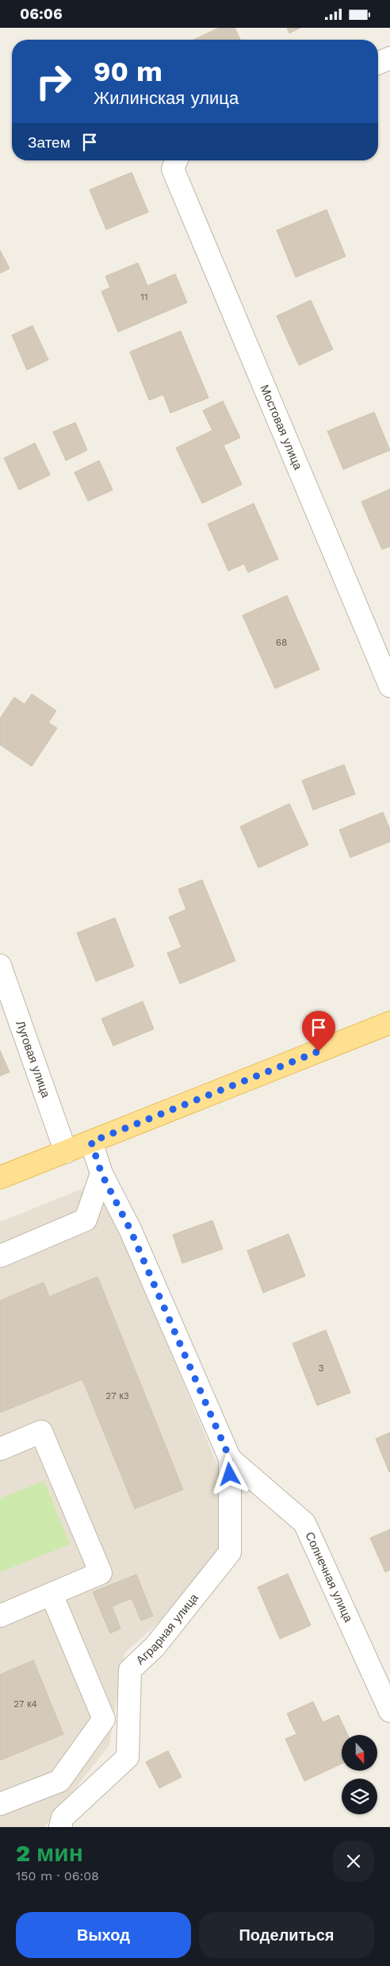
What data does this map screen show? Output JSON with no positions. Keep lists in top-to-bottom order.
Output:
{
  "streets": {
    "street": [
      "Мостовая улица",
      "Луговая улица",
      "Солнечная улица",
      "Аграрная улица"
    ]
  },
  "crossings": [
    ["Солнечная улица", "Аграрная улица"]
  ],
  "house_numbers": [
    "11",
    "68",
    "3",
    "27 к3",
    "27 к4"
  ],
  "north": "bottom",
  "page": {
    "status": "06:06",
    "turn": ["90 m", "Жилинская улица"],
    "then": "Затем",
    "heading": ["2 мин", "150 m · 06:08"],
    "buttons": ["Выход", "Поделиться"]
  }
}
